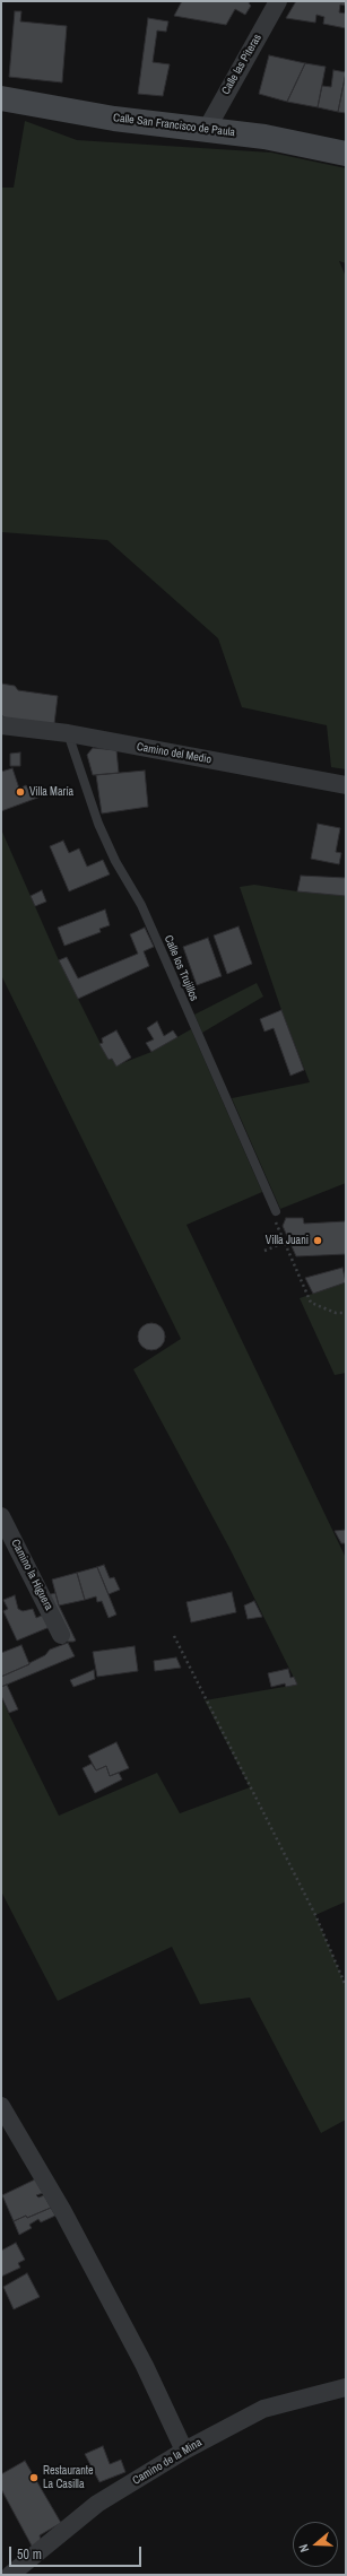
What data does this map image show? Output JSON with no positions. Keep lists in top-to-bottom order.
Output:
{
  "streets": {
    "main road": ["Calle San Francisco de Paula"],
    "street": [
      "Calle las Piteras",
      "Camino del Medio",
      "Camino la Higuera",
      "Camino de la Mina"
    ],
    "lane": ["Calle los Trujillos"]
  },
  "crossings": [
    ["Calle las Piteras", "Calle San Francisco de Paula"],
    ["Camino del Medio", "Calle los Trujillos"]
  ],
  "places": ["Villa María", "Villa Juani", "Restaurante La Casilla"],
  "scale_bar": "50 m",
  "north": "left"
}
